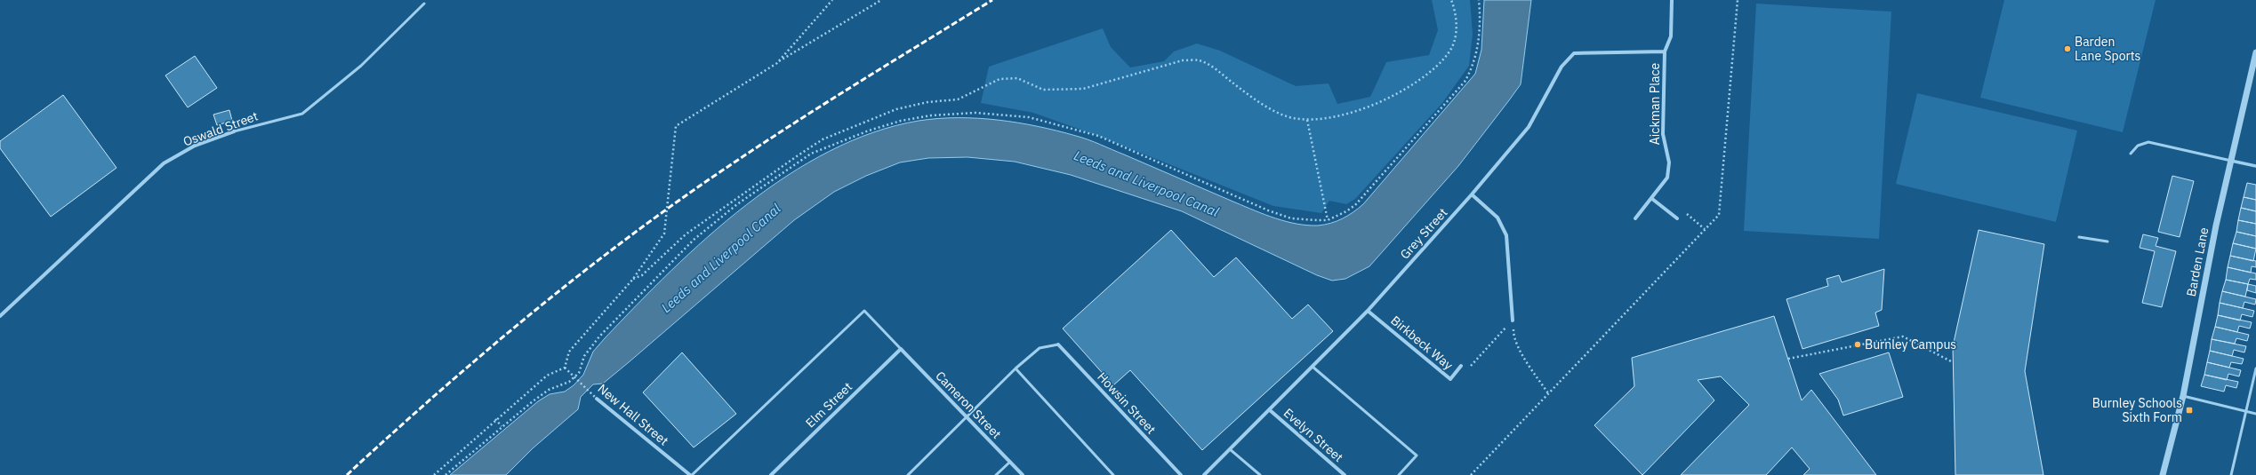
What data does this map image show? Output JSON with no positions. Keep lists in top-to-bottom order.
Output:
{
  "streets": {
    "street": [
      "Aickman Place",
      "Oswald Street",
      "Grey Street",
      "Barden Lane",
      "Birkbeck Way",
      "Howsin Street",
      "Elm Street",
      "Cameron Street",
      "New Hall Street",
      "Evelyn Street"
    ]
  },
  "crossings": [
    ["Aickman Place", "Grey Street"],
    ["Grey Street", "Birkbeck Way"],
    ["Grey Street", "Evelyn Street"],
    ["Elm Street", "Cameron Street"]
  ],
  "water": ["Leeds and Liverpool Canal"],
  "places": {
    "other": ["Barden Lane Sports", "Burnley Campus"],
    "transit": ["Burnley Schools Sixth Form"]
  }
}
